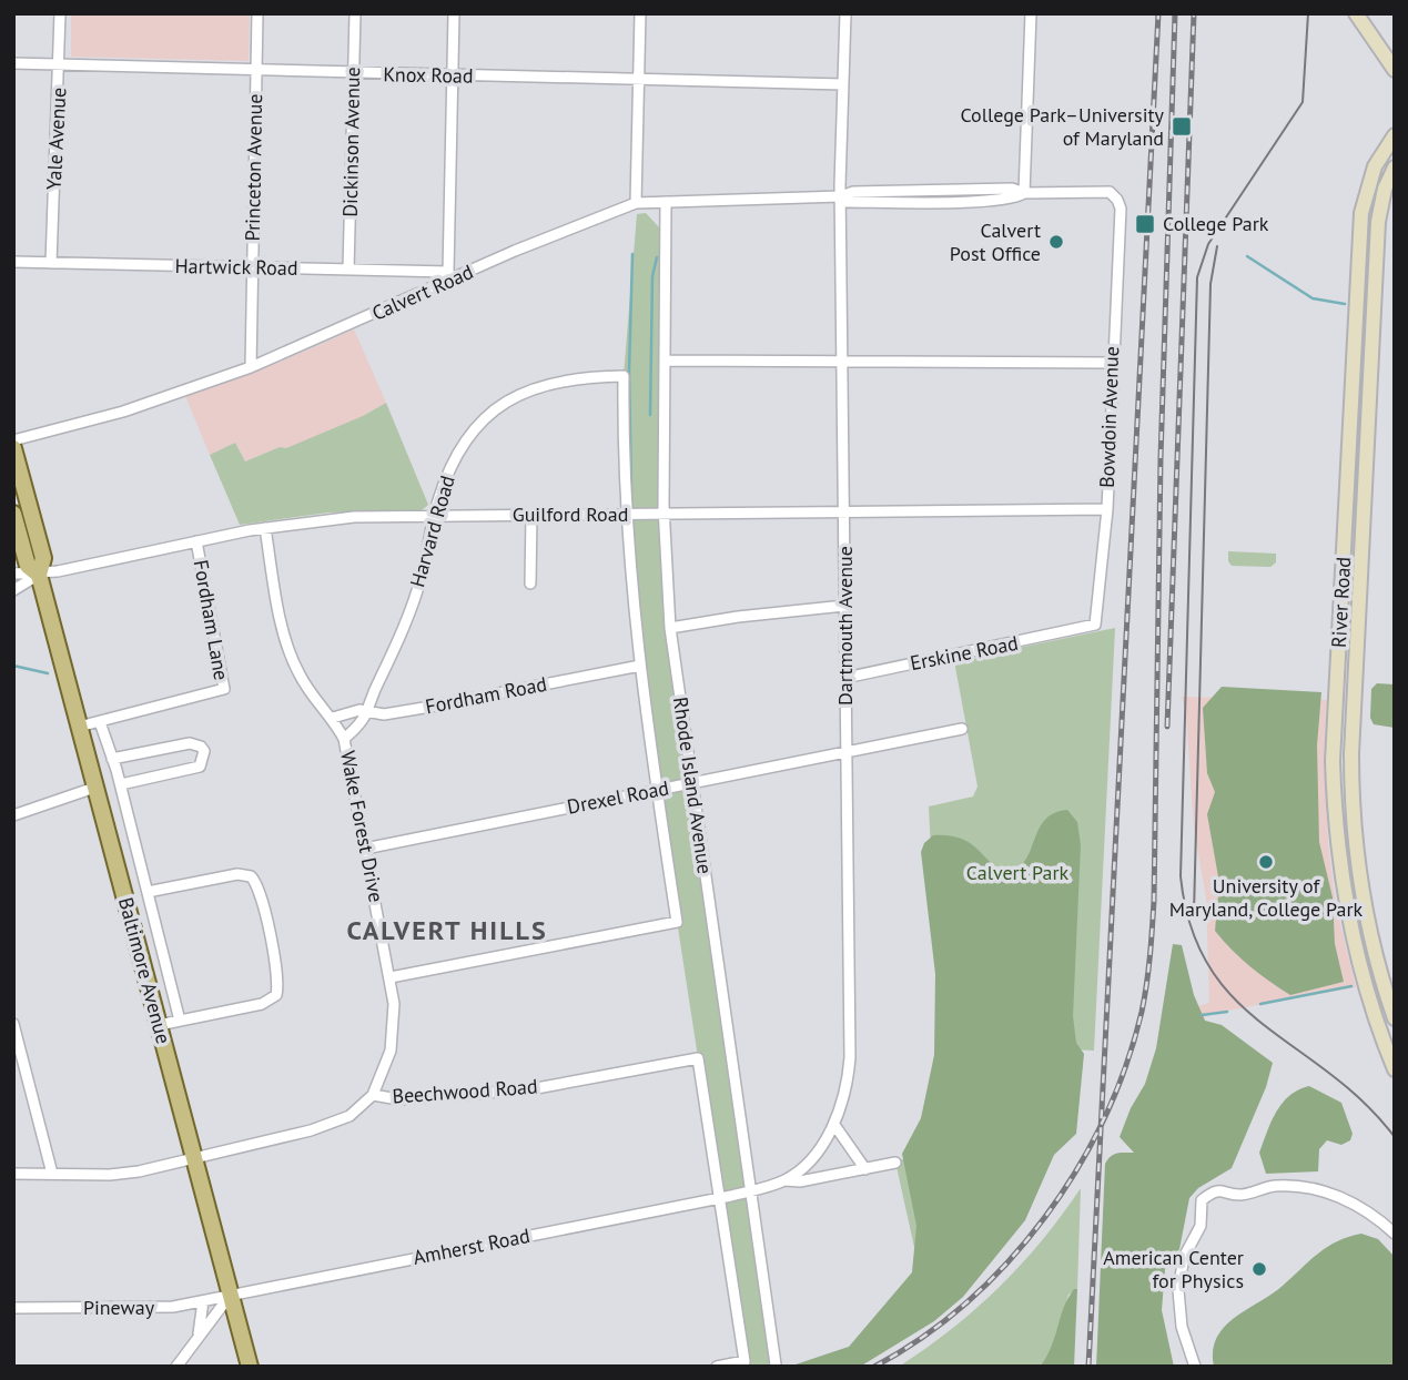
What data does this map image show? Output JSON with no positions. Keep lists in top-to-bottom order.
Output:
{
  "streets": {
    "main road": ["Baltimore Avenue"],
    "street": [
      "Knox Road",
      "Yale Avenue",
      "Dickinson Avenue",
      "Princeton Avenue",
      "Hartwick Road",
      "Calvert Road",
      "Bowdoin Avenue",
      "Guilford Road",
      "Harvard Road",
      "River Road",
      "Fordham Lane",
      "Dartmouth Avenue",
      "Erskine Road",
      "Fordham Road",
      "Rhode Island Avenue",
      "Drexel Road",
      "Wake Forest Drive",
      "Beechwood Road",
      "Amherst Road",
      "Pineway"
    ]
  },
  "crossings": [
    ["Knox Road", "Yale Avenue"],
    ["Knox Road", "Dickinson Avenue"],
    ["Knox Road", "Princeton Avenue"],
    ["Knox Road", "Dartmouth Avenue"],
    ["Yale Avenue", "Hartwick Road"],
    ["Dickinson Avenue", "Hartwick Road"],
    ["Princeton Avenue", "Hartwick Road"],
    ["Princeton Avenue", "Calvert Road"],
    ["Hartwick Road", "Calvert Road"],
    ["Calvert Road", "Bowdoin Avenue"],
    ["Calvert Road", "Dartmouth Avenue"],
    ["Calvert Road", "Rhode Island Avenue"],
    ["Bowdoin Avenue", "Guilford Road"],
    ["Bowdoin Avenue", "Erskine Road"],
    ["Guilford Road", "Harvard Road"],
    ["Guilford Road", "Fordham Lane"],
    ["Guilford Road", "Dartmouth Avenue"],
    ["Guilford Road", "Rhode Island Avenue"],
    ["Guilford Road", "Baltimore Avenue"],
    ["Harvard Road", "Fordham Road"],
    ["Harvard Road", "Rhode Island Avenue"],
    ["Fordham Lane", "Baltimore Avenue"],
    ["Dartmouth Avenue", "Erskine Road"],
    ["Dartmouth Avenue", "Rhode Island Avenue"],
    ["Dartmouth Avenue", "Drexel Road"],
    ["Dartmouth Avenue", "Amherst Road"],
    ["Fordham Road", "Rhode Island Avenue"],
    ["Rhode Island Avenue", "Drexel Road"],
    ["Rhode Island Avenue", "Wake Forest Drive"],
    ["Rhode Island Avenue", "Amherst Road"],
    ["Drexel Road", "Wake Forest Drive"],
    ["Wake Forest Drive", "Beechwood Road"],
    ["Baltimore Avenue", "Beechwood Road"],
    ["Baltimore Avenue", "Amherst Road"],
    ["Baltimore Avenue", "Pineway"],
    ["Beechwood Road", "Amherst Road"],
    ["Amherst Road", "Pineway"]
  ],
  "districts": ["CALVERT HILLS"],
  "parks": ["Calvert Park"],
  "places": {
    "transit": ["College Park–University of Maryland", "College Park"],
    "other": ["Calvert Post Office", "University of Maryland, College Park", "American Center for Physics"]
  }
}
